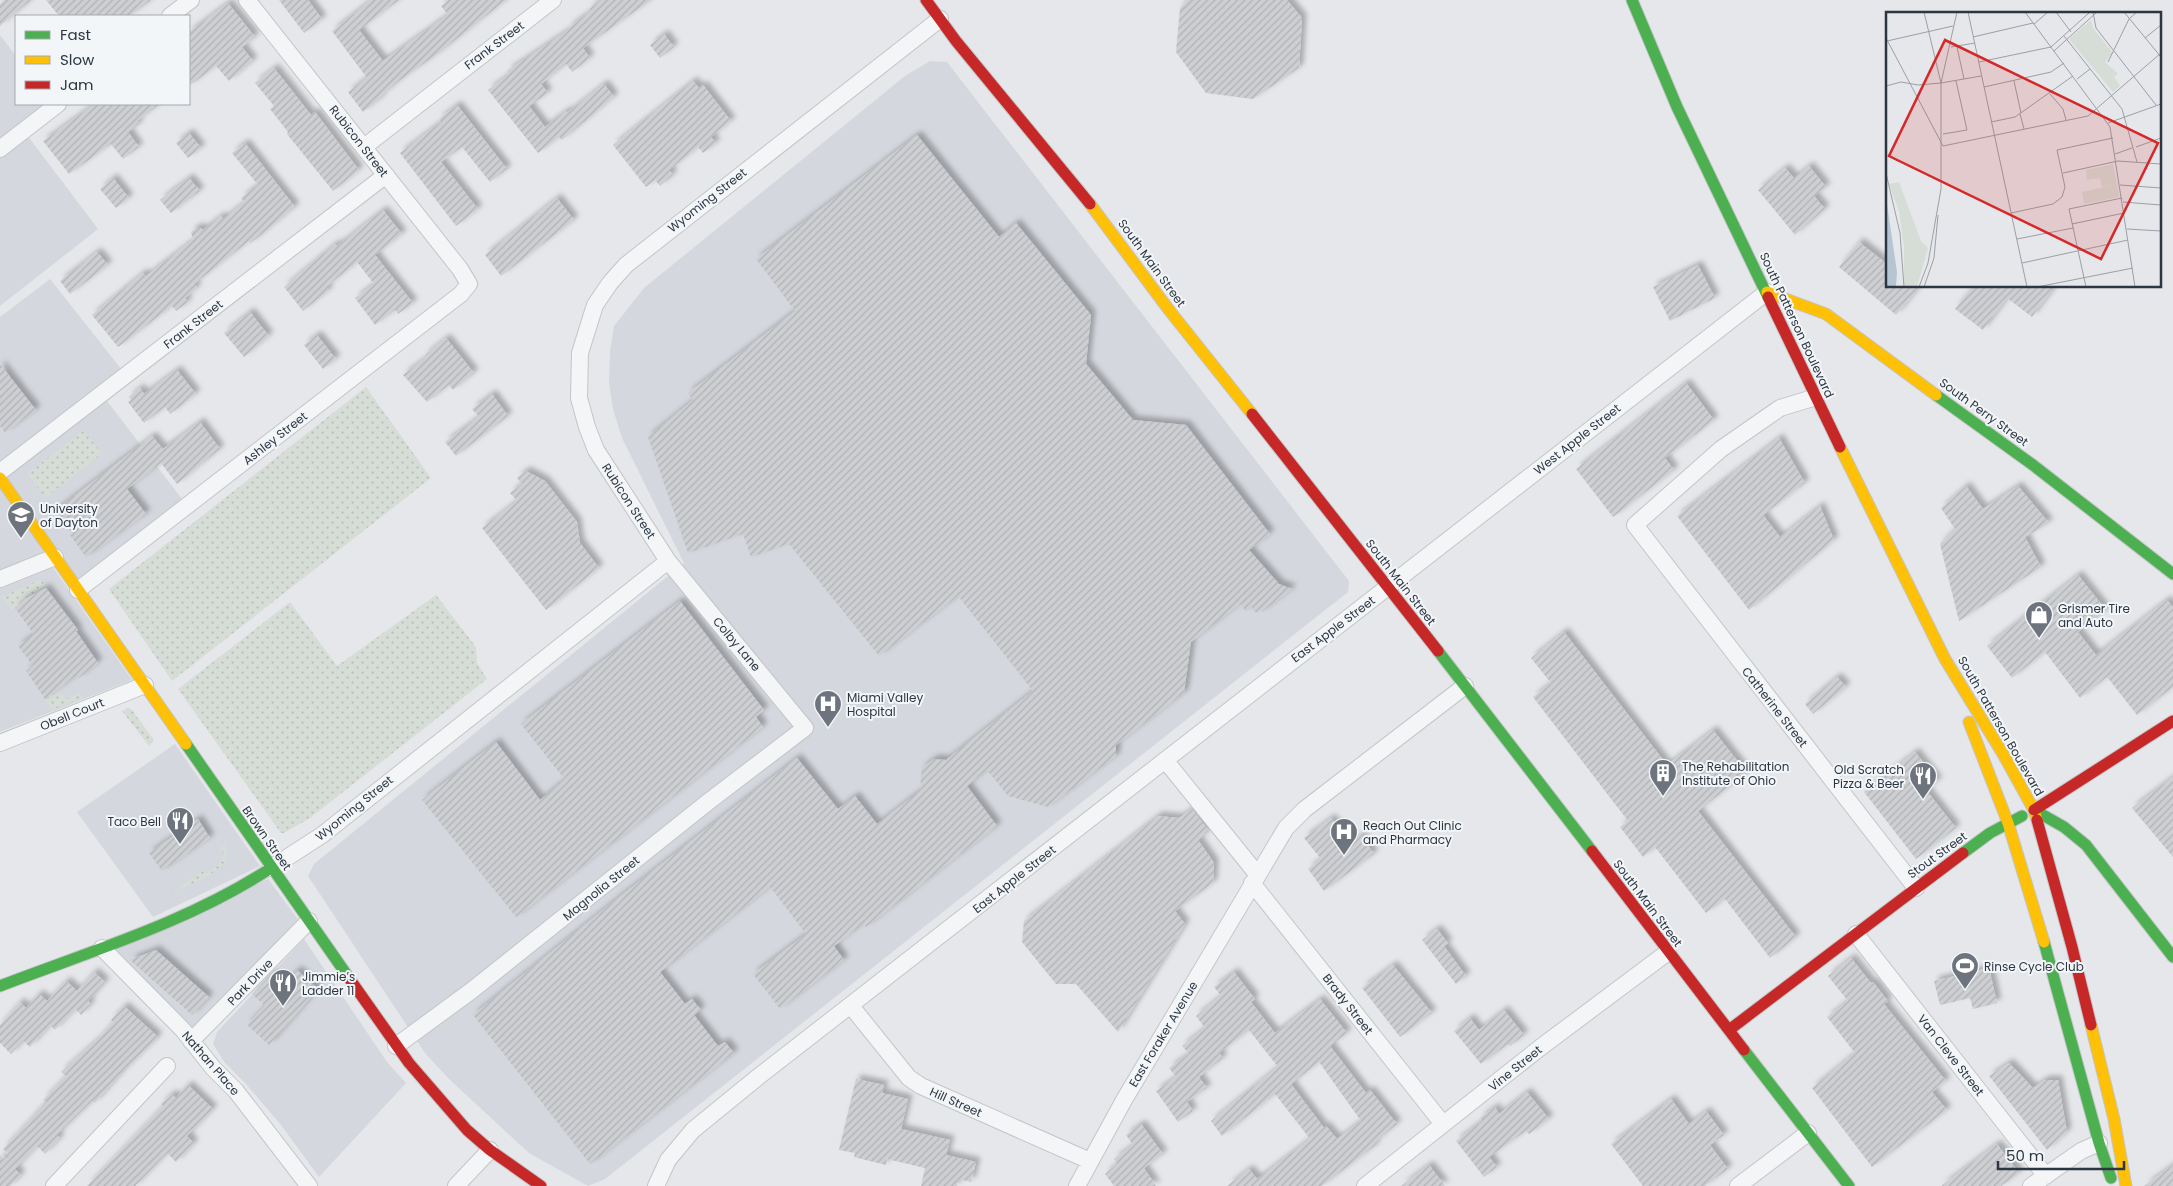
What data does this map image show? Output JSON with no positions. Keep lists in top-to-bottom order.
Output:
{
  "streets": {
    "main road": [
      "Wyoming Street",
      "South Main Street",
      "South Patterson Boulevard",
      "South Perry Street",
      "Brown Street",
      "Stout Street"
    ],
    "street": [
      "Frank Street",
      "Rubicon Street",
      "Ashley Street",
      "West Apple Street",
      "East Apple Street",
      "Colby Lane",
      "Catherine Street",
      "Obell Court",
      "Magnolia Street",
      "Park Drive",
      "Brady Street",
      "East Foraker Avenue",
      "Van Cleve Street",
      "Nathan Place",
      "Vine Street",
      "Hill Street"
    ]
  },
  "crossings": [
    ["Frank Street", "Rubicon Street"],
    ["Rubicon Street", "Wyoming Street"],
    ["Rubicon Street", "Ashley Street"],
    ["Rubicon Street", "Colby Lane"],
    ["Wyoming Street", "South Main Street"],
    ["Wyoming Street", "Colby Lane"],
    ["Wyoming Street", "Brown Street"],
    ["Wyoming Street", "Nathan Place"],
    ["South Main Street", "West Apple Street"],
    ["South Main Street", "East Apple Street"],
    ["South Main Street", "Stout Street"],
    ["South Main Street", "East Foraker Avenue"],
    ["South Main Street", "Vine Street"],
    ["South Patterson Boulevard", "South Perry Street"],
    ["South Patterson Boulevard", "West Apple Street"],
    ["South Patterson Boulevard", "Catherine Street"],
    ["South Patterson Boulevard", "Stout Street"],
    ["South Perry Street", "West Apple Street"],
    ["Ashley Street", "Brown Street"],
    ["West Apple Street", "East Apple Street"],
    ["East Apple Street", "Brady Street"],
    ["East Apple Street", "Hill Street"],
    ["Colby Lane", "Magnolia Street"],
    ["Catherine Street", "Stout Street"],
    ["Obell Court", "Brown Street"],
    ["Brown Street", "Magnolia Street"],
    ["Brown Street", "Park Drive"],
    ["Stout Street", "Van Cleve Street"],
    ["Park Drive", "Nathan Place"],
    ["Brady Street", "East Foraker Avenue"],
    ["Brady Street", "Vine Street"],
    ["East Foraker Avenue", "Hill Street"]
  ],
  "places": {
    "school or university": ["University of Dayton"],
    "shop": ["Grismer Tire and Auto"],
    "hospital": ["Miami Valley Hospital", "Reach Out Clinic and Pharmacy"],
    "building": ["The Rehabilitation Institute of Ohio"],
    "restaurant": ["Old Scratch Pizza & Beer", "Taco Bell", "Jimmie’s Ladder 11"],
    "sports": ["Rinse Cycle Club"]
  },
  "legend": ["Fast", "Slow", "Jam"],
  "scale_bar": "50 m"
}
